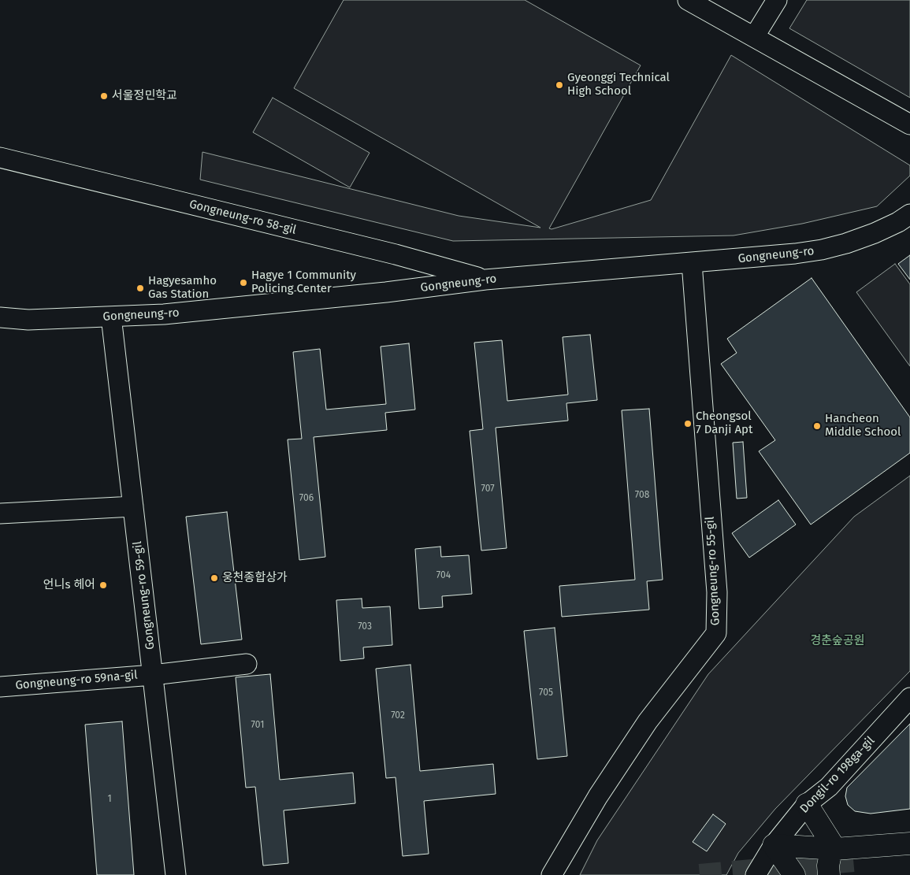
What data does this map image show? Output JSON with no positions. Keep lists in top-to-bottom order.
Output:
{
  "streets": {
    "street": [
      "Gongneung-ro 58-gil",
      "Gongneung-ro",
      "Gongneung-ro 55-gil",
      "Gongneung-ro 59-gil",
      "Gongneung-ro 59na-gil",
      "Dongil-ro 198ga-gil"
    ]
  },
  "crossings": [
    ["Gongneung-ro 58-gil", "Gongneung-ro"],
    ["Gongneung-ro", "Gongneung-ro 55-gil"],
    ["Gongneung-ro", "Gongneung-ro 59-gil"],
    ["Gongneung-ro 59-gil", "Gongneung-ro 59na-gil"]
  ],
  "parks": ["경춘숲공원"],
  "places": [
    "Gyeonggi Technical High School",
    "서울정민학교",
    "Hagye 1 Community Policing Center",
    "Hagyesamho Gas Station",
    "Cheongsol 7 Danji Apt",
    "Hancheon Middle School",
    "웅천종합상가",
    "언니s 헤어"
  ],
  "house_numbers": [
    "707",
    "708",
    "706",
    "704",
    "703",
    "705",
    "702",
    "701",
    "1"
  ]
}
